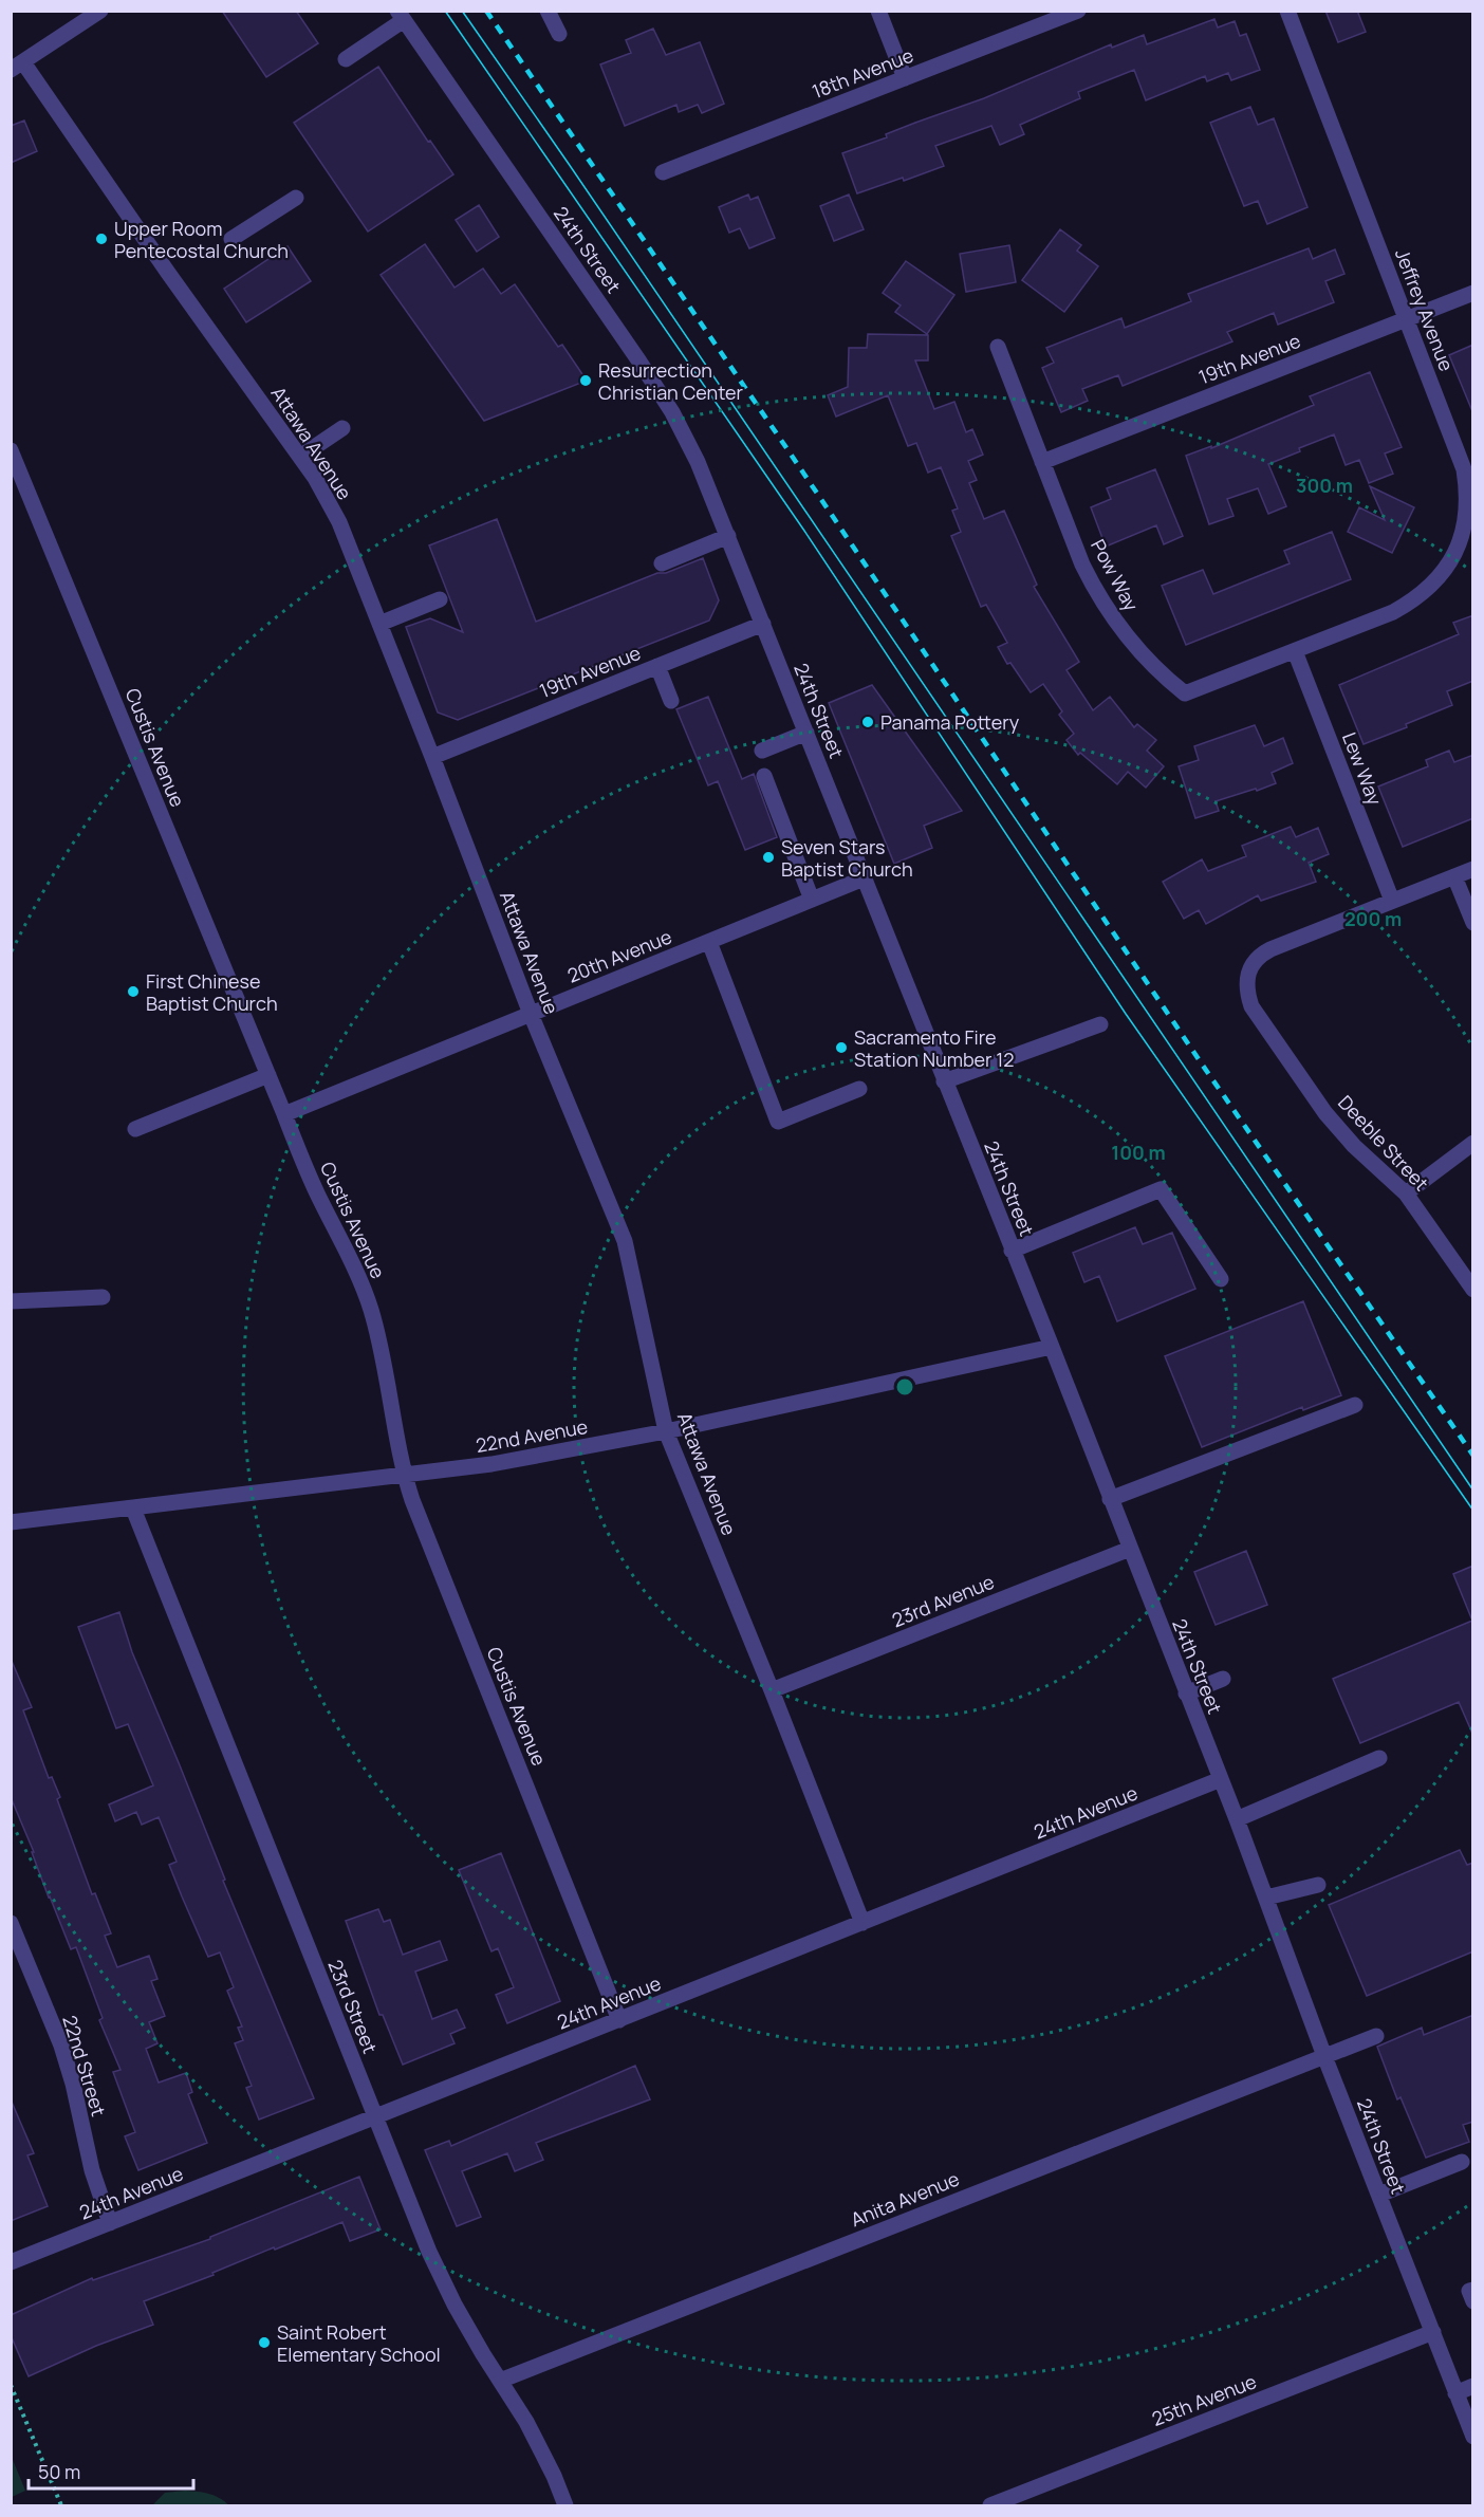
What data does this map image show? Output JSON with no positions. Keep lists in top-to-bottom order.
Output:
{
  "streets": {
    "street": [
      "18th Avenue",
      "24th Street",
      "Jeffrey Avenue",
      "19th Avenue",
      "Attawa Avenue",
      "Pow Way",
      "Custis Avenue",
      "Lew Way",
      "20th Avenue",
      "Deeble Street",
      "22nd Avenue",
      "23rd Avenue",
      "24th Avenue",
      "23rd Street",
      "22nd Street",
      "Anita Avenue",
      "25th Avenue"
    ]
  },
  "crossings": [
    ["24th Street", "19th Avenue"],
    ["24th Street", "20th Avenue"],
    ["24th Street", "22nd Avenue"],
    ["24th Street", "23rd Avenue"],
    ["24th Street", "24th Avenue"],
    ["24th Street", "Anita Avenue"],
    ["24th Street", "25th Avenue"],
    ["Jeffrey Avenue", "19th Avenue"],
    ["Jeffrey Avenue", "Pow Way"],
    ["Jeffrey Avenue", "Lew Way"],
    ["19th Avenue", "Attawa Avenue"],
    ["19th Avenue", "Pow Way"],
    ["Attawa Avenue", "20th Avenue"],
    ["Attawa Avenue", "22nd Avenue"],
    ["Attawa Avenue", "23rd Avenue"],
    ["Attawa Avenue", "24th Avenue"],
    ["Pow Way", "Lew Way"],
    ["Custis Avenue", "20th Avenue"],
    ["Custis Avenue", "22nd Avenue"],
    ["Custis Avenue", "24th Avenue"],
    ["Lew Way", "Deeble Street"],
    ["22nd Avenue", "23rd Street"],
    ["24th Avenue", "23rd Street"],
    ["24th Avenue", "22nd Street"],
    ["23rd Street", "Anita Avenue"]
  ],
  "places": [
    "Upper Room Pentecostal Church",
    "Resurrection Christian Center",
    "Panama Pottery",
    "Seven Stars Baptist Church",
    "First Chinese Baptist Church",
    "Sacramento Fire Station Number 12",
    "Saint Robert Elementary School"
  ],
  "scale_bar": "50 m",
  "rings": ["300 m", "200 m", "100 m"]
}
